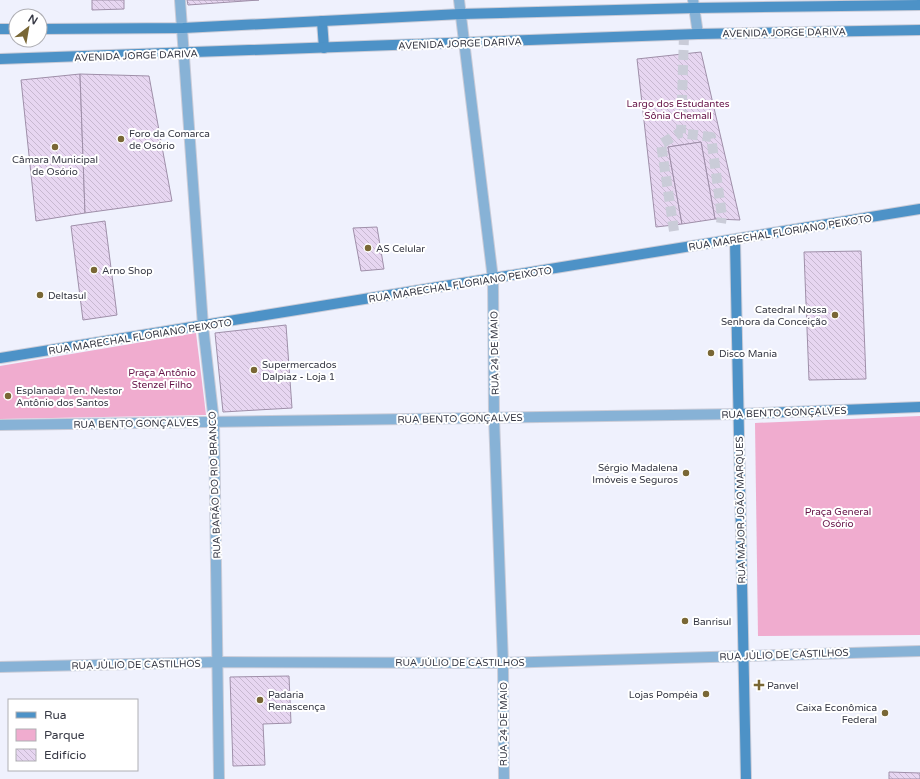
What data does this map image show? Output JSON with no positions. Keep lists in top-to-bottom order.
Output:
{
  "streets": {
    "main road": [
      "AVENIDA JORGE DARIVA",
      "RUA MARECHAL FLORIANO PEIXOTO",
      "RUA BENTO GONÇALVES",
      "RUA MAJOR JOÃO MARQUES"
    ],
    "street": ["RUA 24 DE MAIO", "RUA BARÃO DO RIO BRANCO", "RUA JÚLIO DE CASTILHOS"]
  },
  "crossings": [
    ["AVENIDA JORGE DARIVA", "RUA 24 DE MAIO"],
    ["AVENIDA JORGE DARIVA", "RUA BARÃO DO RIO BRANCO"],
    ["RUA MARECHAL FLORIANO PEIXOTO", "RUA 24 DE MAIO"],
    ["RUA MARECHAL FLORIANO PEIXOTO", "RUA BARÃO DO RIO BRANCO"],
    ["RUA MARECHAL FLORIANO PEIXOTO", "RUA MAJOR JOÃO MARQUES"],
    ["RUA 24 DE MAIO", "RUA BENTO GONÇALVES"],
    ["RUA 24 DE MAIO", "RUA JÚLIO DE CASTILHOS"],
    ["RUA BENTO GONÇALVES", "RUA BARÃO DO RIO BRANCO"],
    ["RUA BENTO GONÇALVES", "RUA MAJOR JOÃO MARQUES"],
    ["RUA BARÃO DO RIO BRANCO", "RUA JÚLIO DE CASTILHOS"],
    ["RUA MAJOR JOÃO MARQUES", "RUA JÚLIO DE CASTILHOS"]
  ],
  "parks": ["Largo dos Estudantes Sônia Chemall", "Praça Antônio Stenzel Filho", "Praça General Osório"],
  "places": {
    "other": [
      "Foro da Comarca de Osório",
      "Câmara Municipal de Osório",
      "AS Celular",
      "Arno Shop",
      "Deltasul",
      "Catedral Nossa Senhora da Conceição",
      "Disco Mania",
      "Supermercados Dalpiaz - Loja 1",
      "Esplanada Ten. Nestor Antônio dos Santos",
      "Sérgio Madalena Imóveis e Seguros",
      "Banrisul",
      "Lojas Pompéia",
      "Padaria Renascença",
      "Caixa Econômica Federal"
    ],
    "health": ["Panvel"]
  },
  "legend": ["Rua", "Parque", "Edifício"],
  "north": "top right"
}
